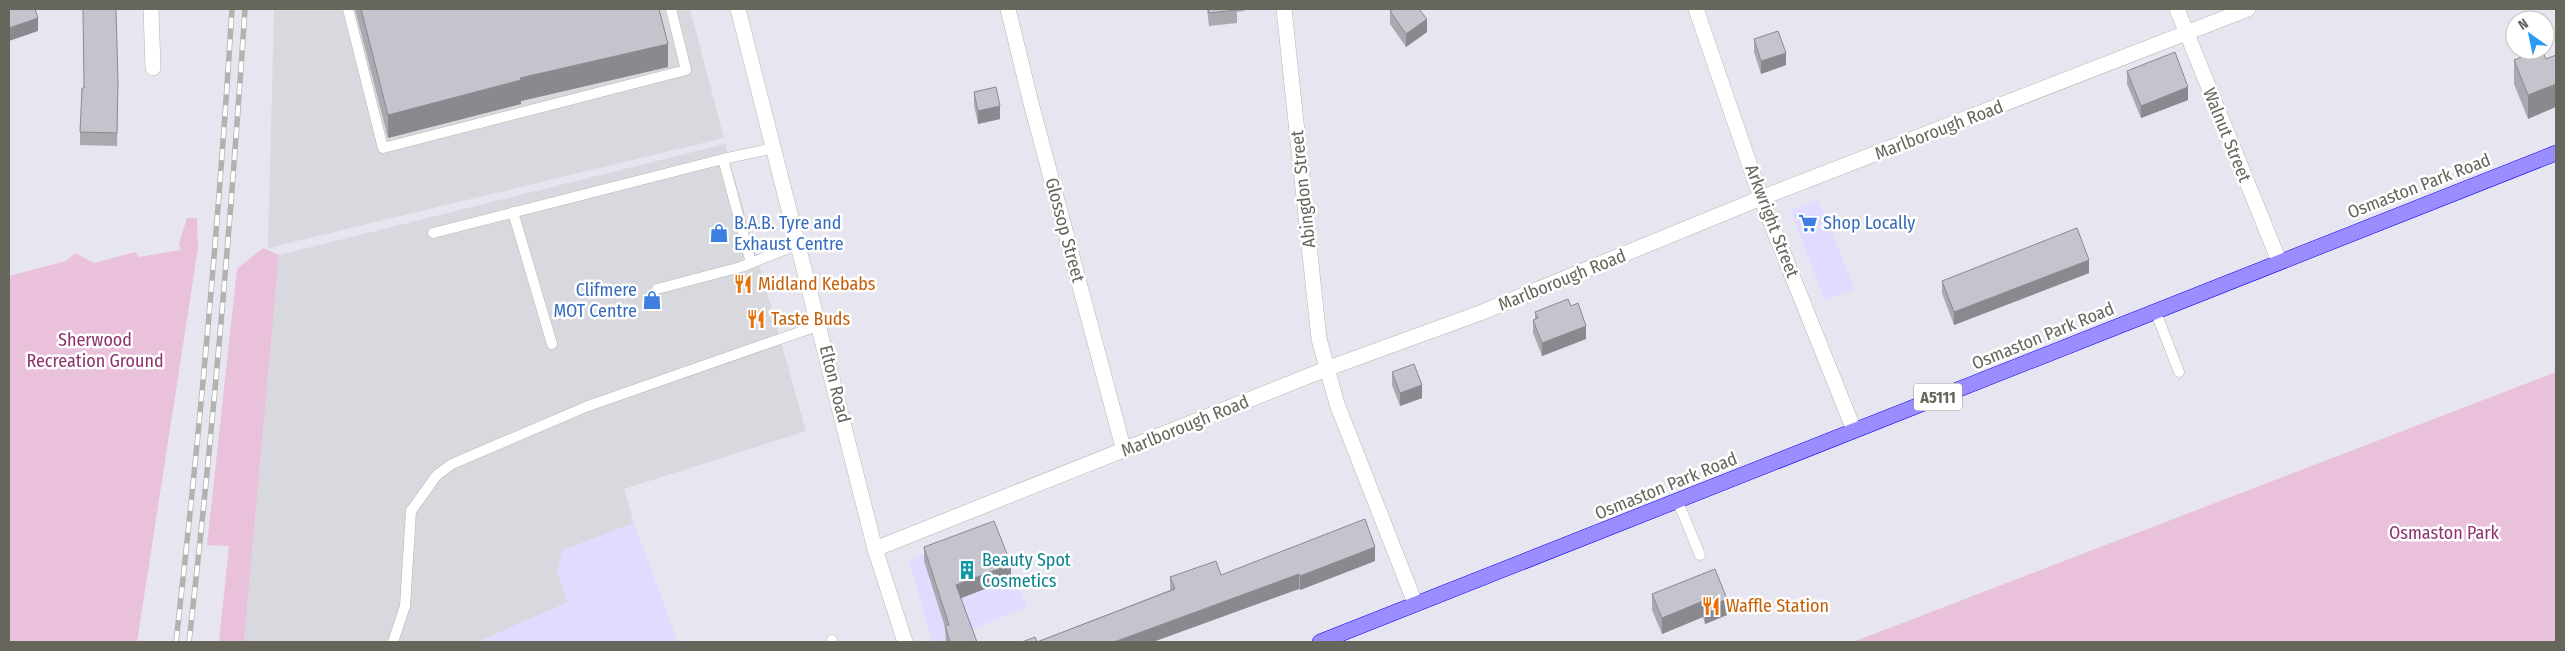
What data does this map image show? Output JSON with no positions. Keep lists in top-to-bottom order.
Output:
{
  "streets": {
    "highway": ["Osmaston Park Road", "A5111"],
    "street": [
      "Marlborough Road",
      "Walnut Street",
      "Abingdon Street",
      "Arkwright Street",
      "Glossop Street",
      "Elton Road"
    ]
  },
  "crossings": [
    ["Marlborough Road", "Walnut Street"],
    ["Marlborough Road", "Abingdon Street"],
    ["Marlborough Road", "Arkwright Street"],
    ["Marlborough Road", "Glossop Street"],
    ["Marlborough Road", "Elton Road"],
    ["Walnut Street", "Osmaston Park Road"],
    ["Osmaston Park Road", "Abingdon Street"],
    ["Osmaston Park Road", "Arkwright Street"]
  ],
  "parks": ["Sherwood Recreation Ground", "Osmaston Park"],
  "places": {
    "supermarket": ["Shop Locally"],
    "shop": ["B.A.B. Tyre and Exhaust Centre", "Clifmere MOT Centre"],
    "restaurant": ["Midland Kebabs", "Taste Buds", "Waffle Station"],
    "building": ["Beauty Spot Cosmetics"]
  },
  "north": "top left"
}
